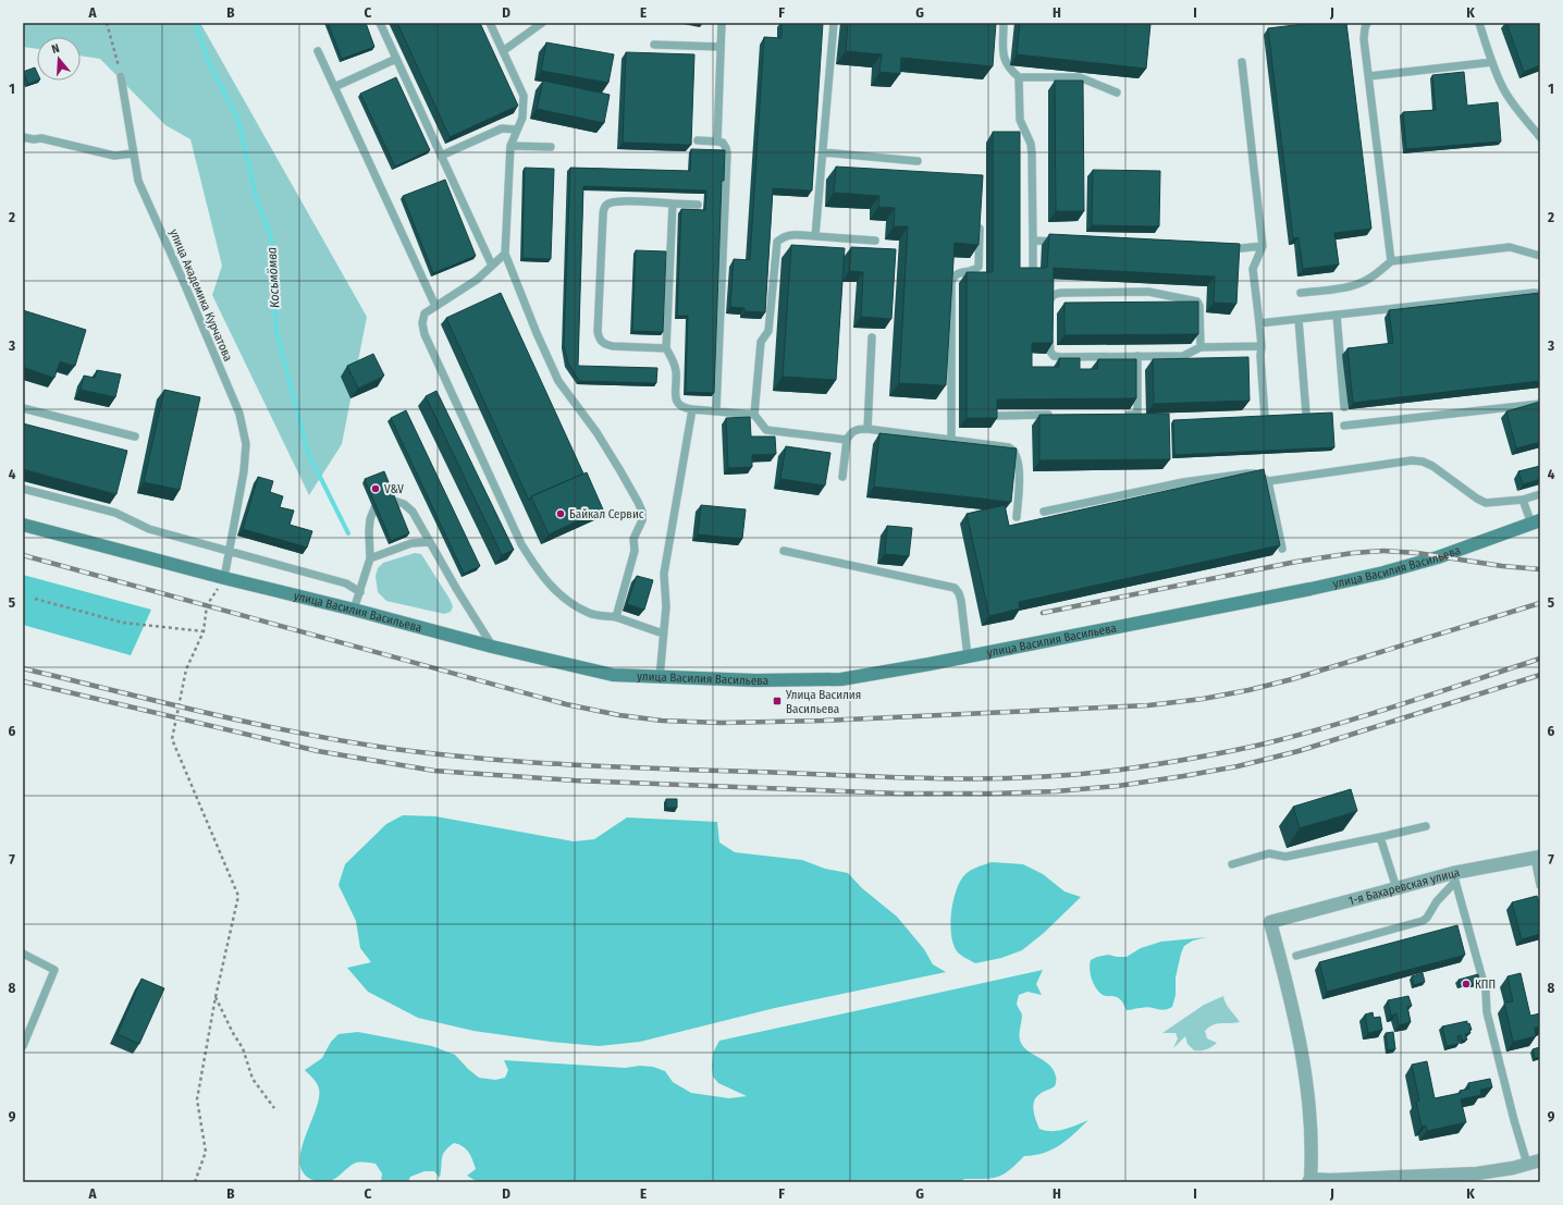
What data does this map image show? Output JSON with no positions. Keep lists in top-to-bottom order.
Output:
{
  "streets": {
    "main road": ["улица Василия Васильева"],
    "street": ["1-я Бахаревская улица"],
    "lane": ["улица Академика Курчатова"]
  },
  "crossings": [
    ["улица Академика Курчатова", "улица Василия Васильева"]
  ],
  "water": ["Косьмӧмва"],
  "places": {
    "other": ["V&V", "Байкал Сервис", "КПП"],
    "transit": ["Улица Василия Васильева"]
  },
  "north": "top",
  "grid": {
    "columns": [
      "A",
      "B",
      "C",
      "D",
      "E",
      "F",
      "G",
      "H",
      "I",
      "J",
      "K"
    ],
    "rows": [
      "1",
      "2",
      "3",
      "4",
      "5",
      "6",
      "7",
      "8",
      "9"
    ]
  }
}
